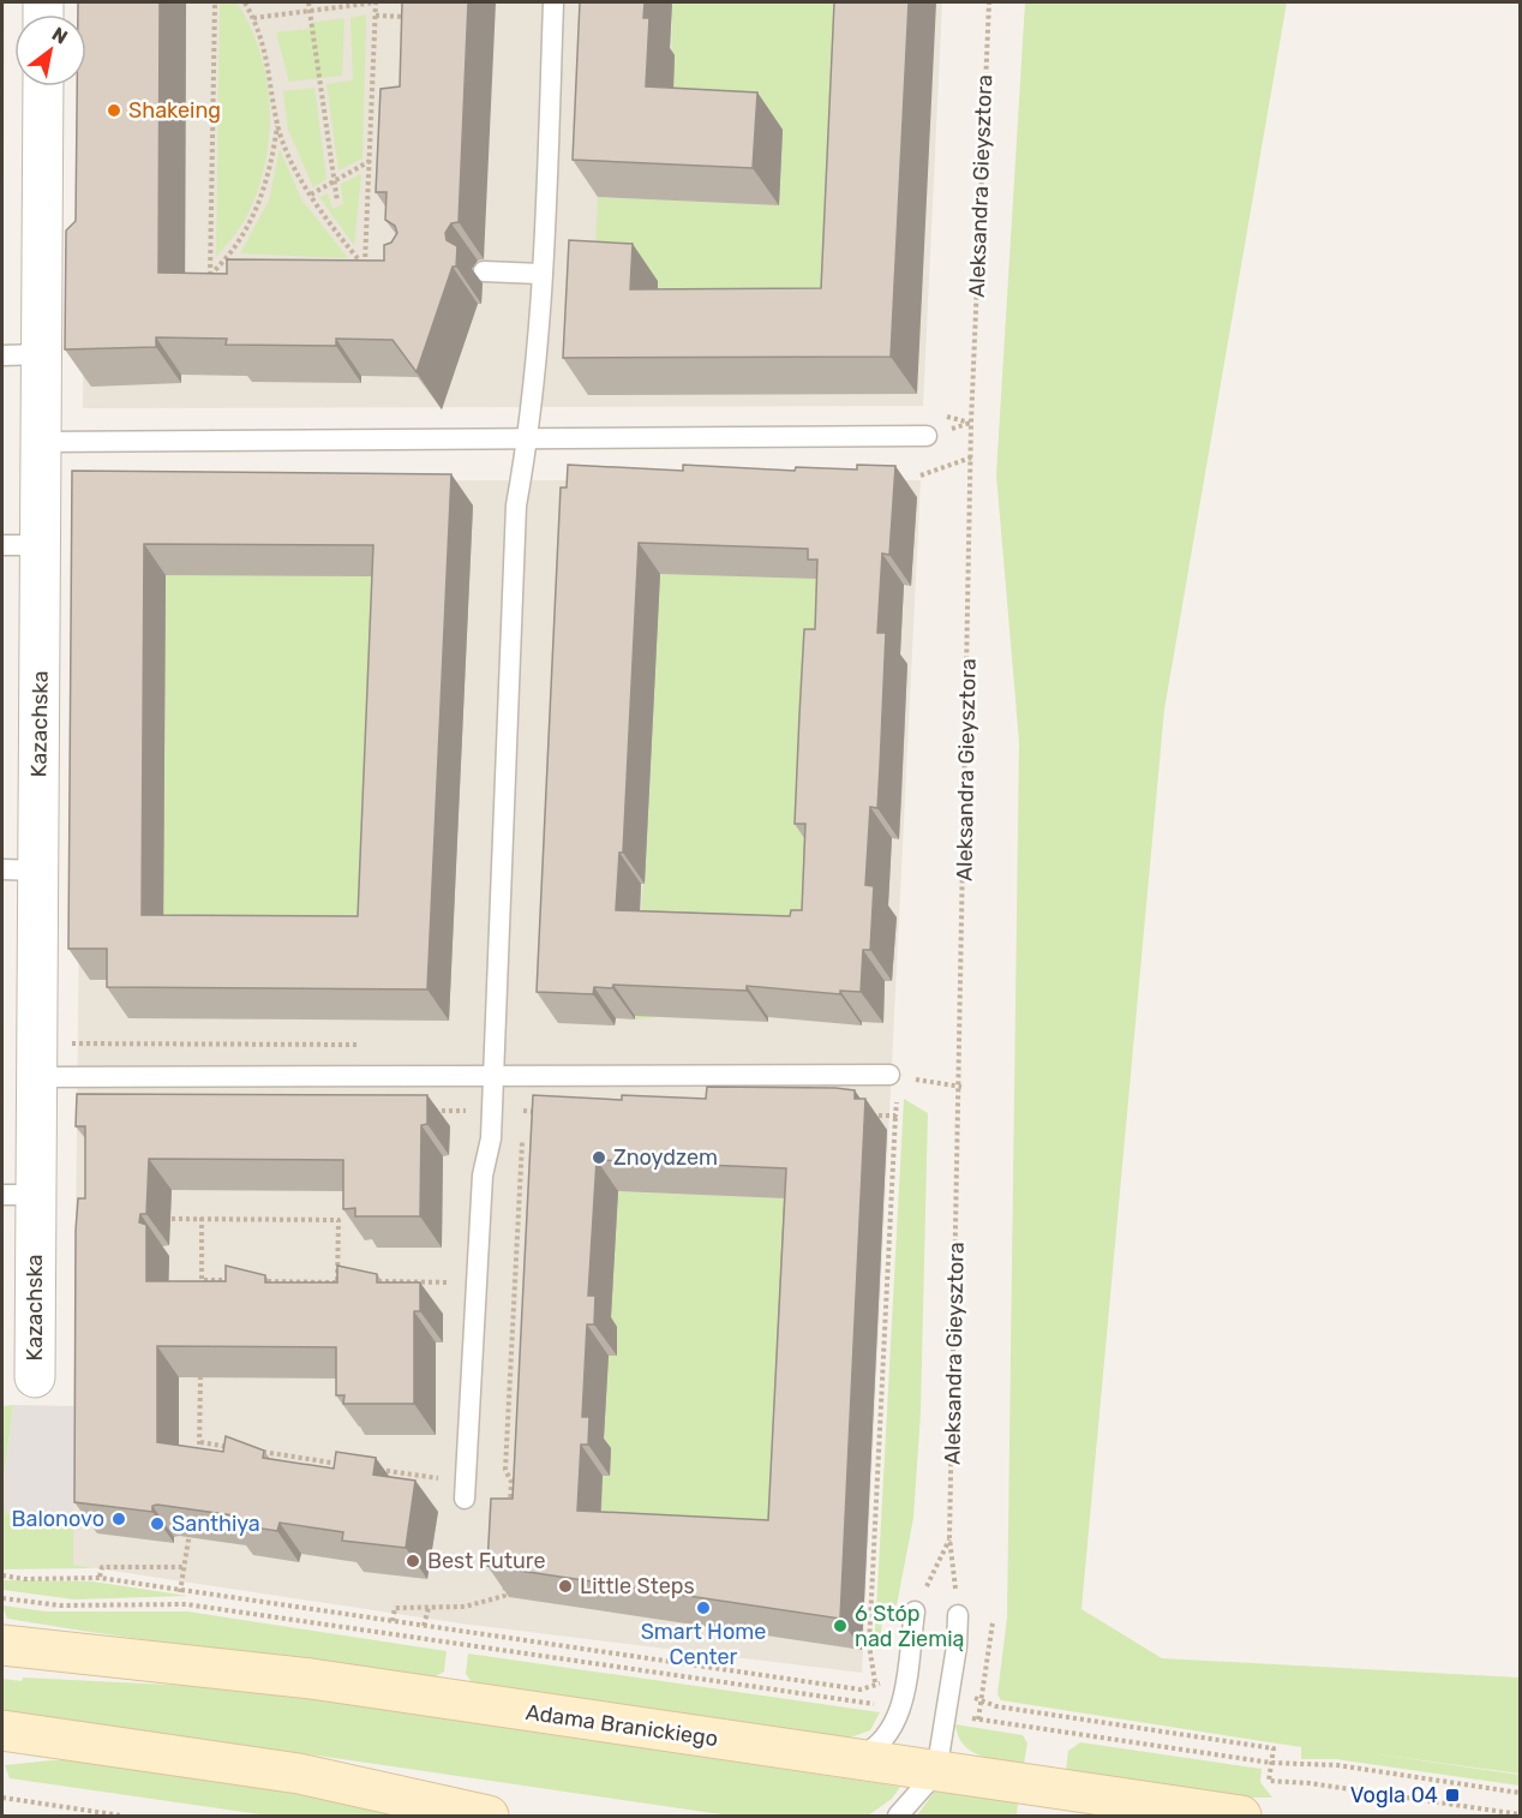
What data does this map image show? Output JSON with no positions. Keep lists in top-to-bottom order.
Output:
{
  "streets": {
    "main road": ["Adama Branickiego"],
    "street": ["Kazachska"],
    "path": ["Aleksandra Gieysztora"]
  },
  "places": {
    "other": [
      "Shakeing",
      "Znoydzem",
      "Balonovo",
      "Santhiya",
      "Best Future",
      "Little Steps",
      "Smart Home Center",
      "6 Stóp nad Ziemią"
    ],
    "transit": ["Vogla 04"]
  },
  "north": "top right"
}
